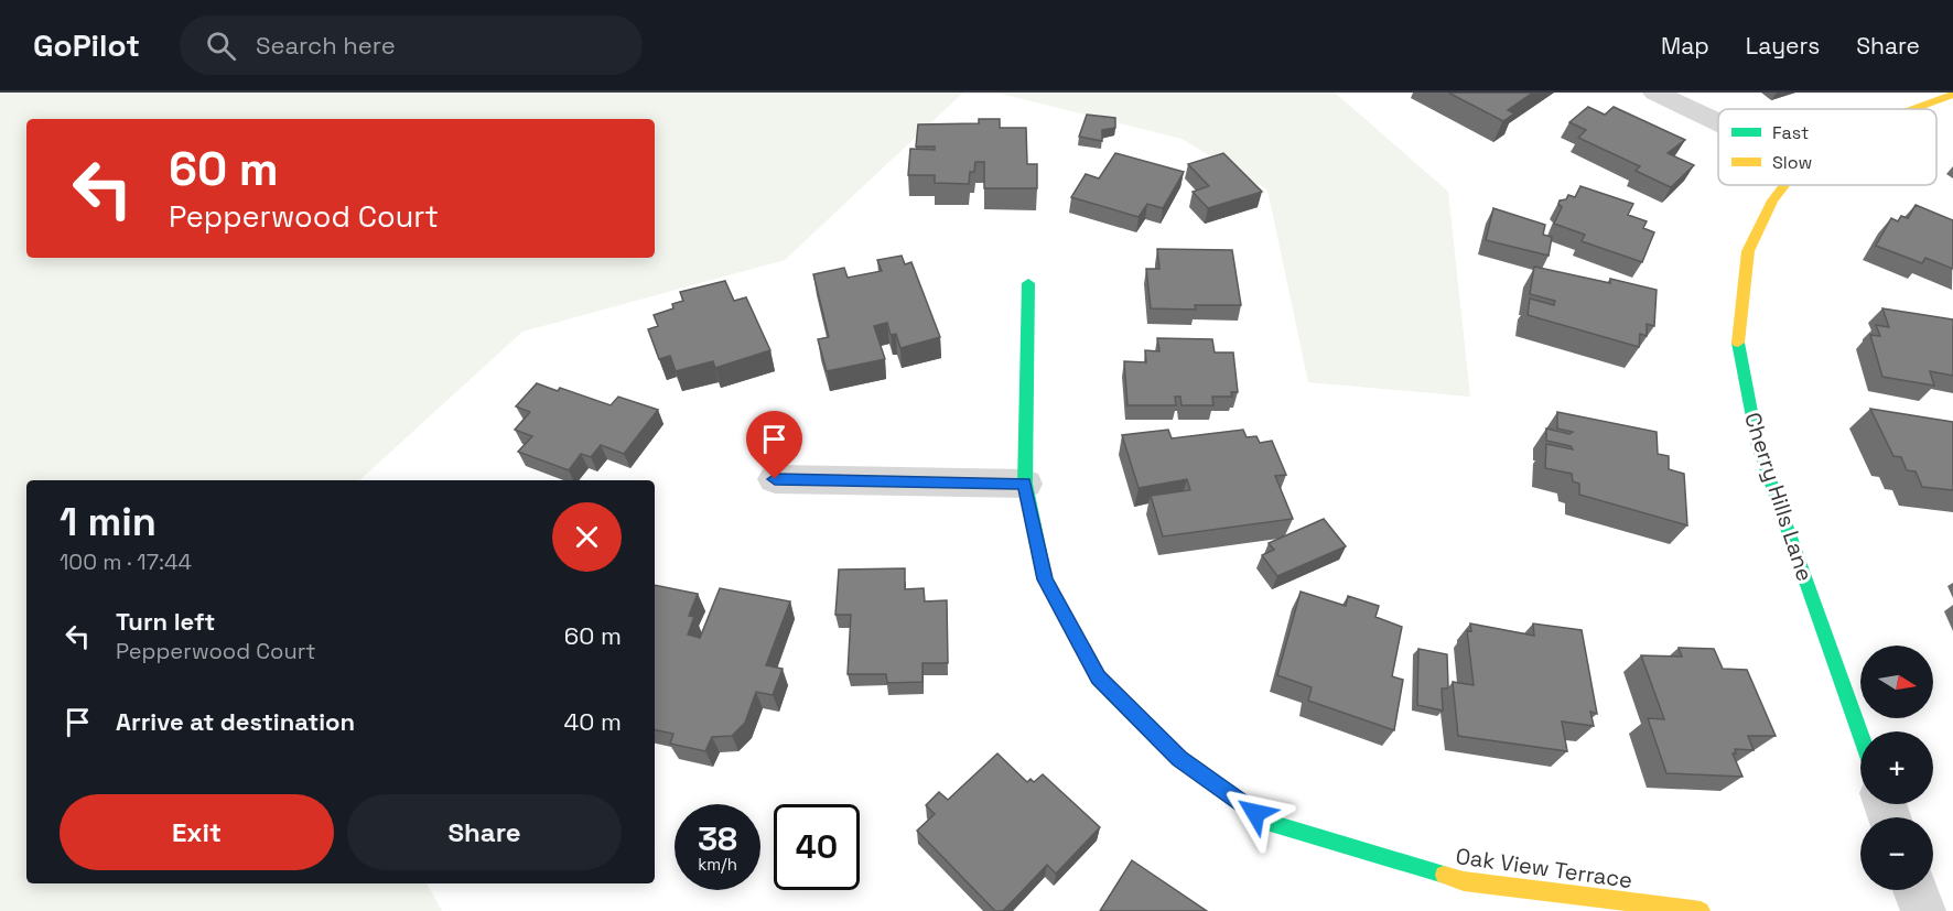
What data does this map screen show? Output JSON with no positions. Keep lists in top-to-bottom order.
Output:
{
  "streets": {
    "street": ["Cherry Hills Lane", "Oak View Terrace"]
  },
  "legend": ["Fast", "Slow"],
  "north": "right",
  "page": {
    "header": "GoPilot",
    "search": "Search here",
    "nav": ["Map", "Layers", "Share"],
    "turn": ["60 m", "Pepperwood Court"],
    "heading": ["1 min", "100 m · 17:44"],
    "list": [
      {
        "name": "Turn left",
        "note": "Pepperwood Court",
        "value": "60 m"
      },
      {
        "name": "Arrive at destination",
        "value": "40 m"
      }
    ],
    "map_buttons": ["+", "−"],
    "buttons": ["Exit", "Share"],
    "speed": "38 km/h",
    "limit": "40"
  }
}
